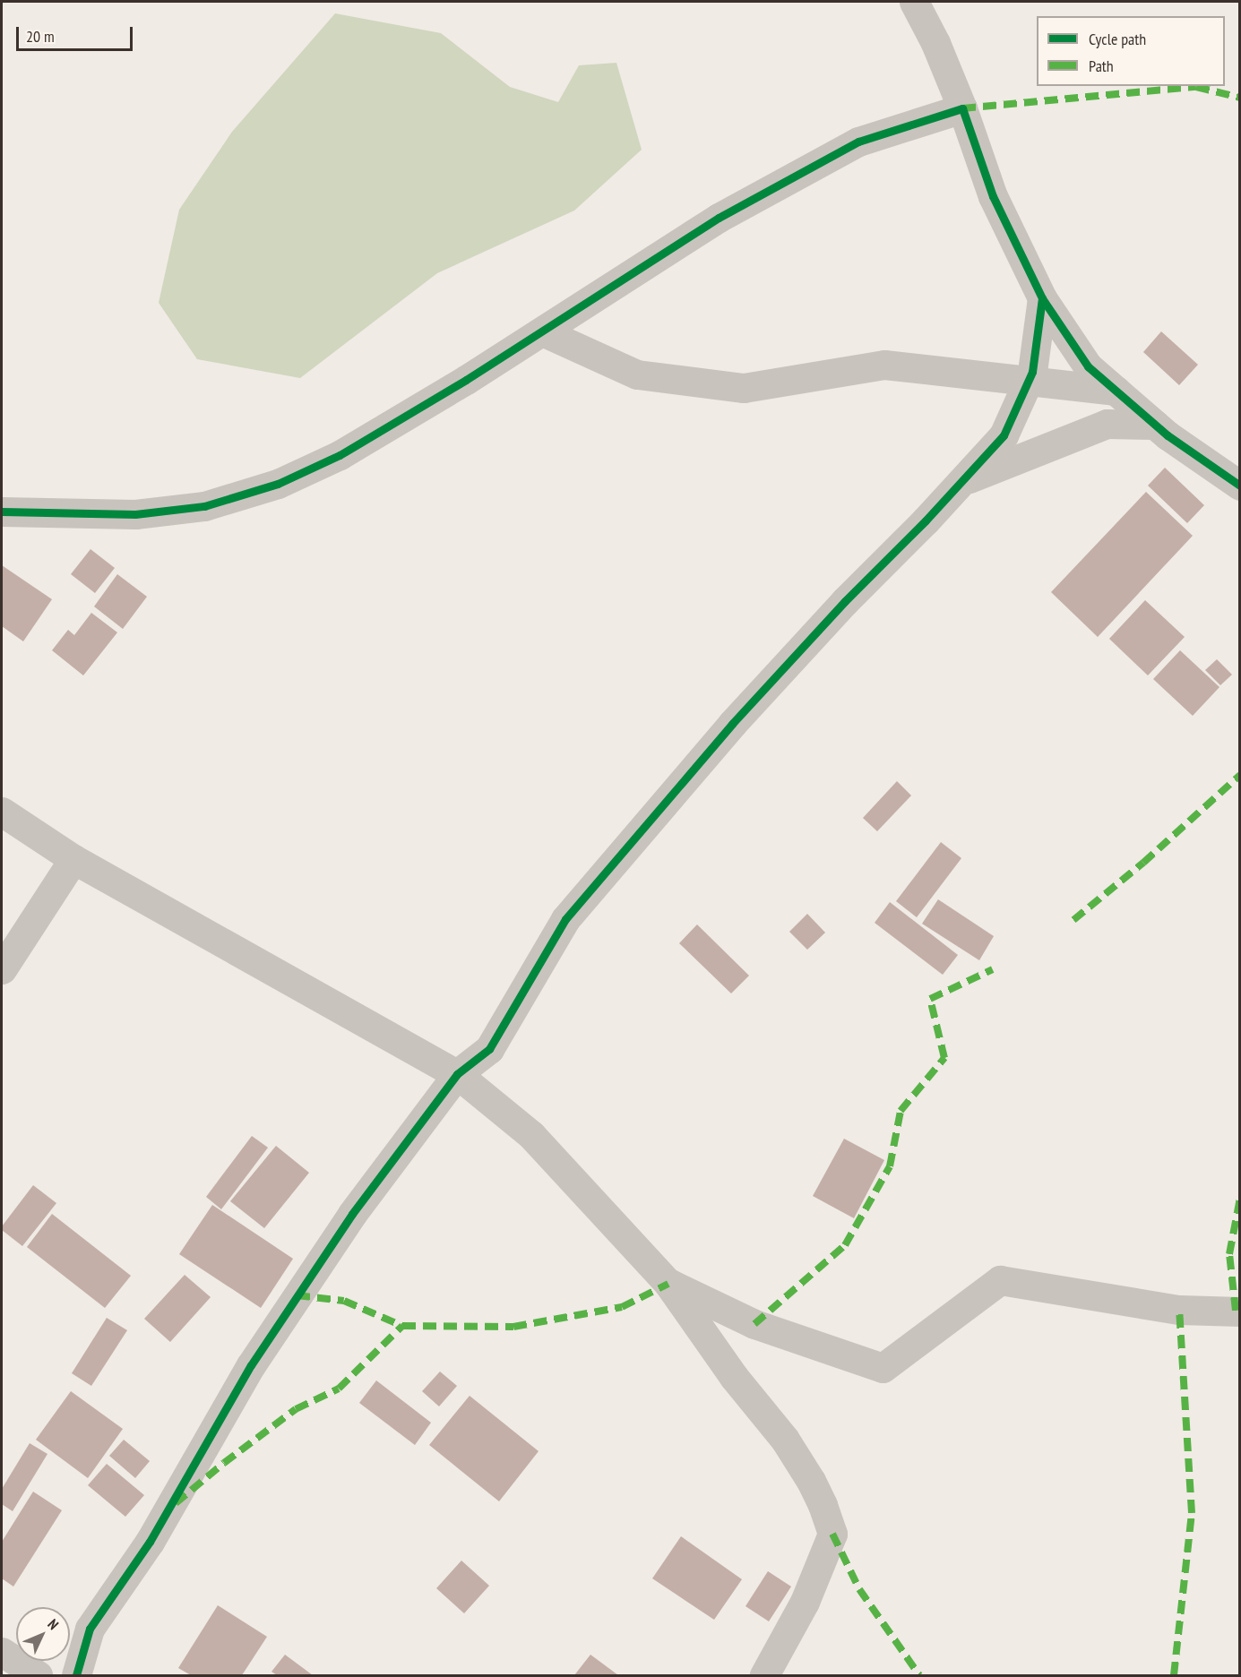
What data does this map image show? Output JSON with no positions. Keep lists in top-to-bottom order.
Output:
{
  "legend": ["Cycle path", "Path"],
  "scale_bar": "20 m",
  "north": "top right"
}
